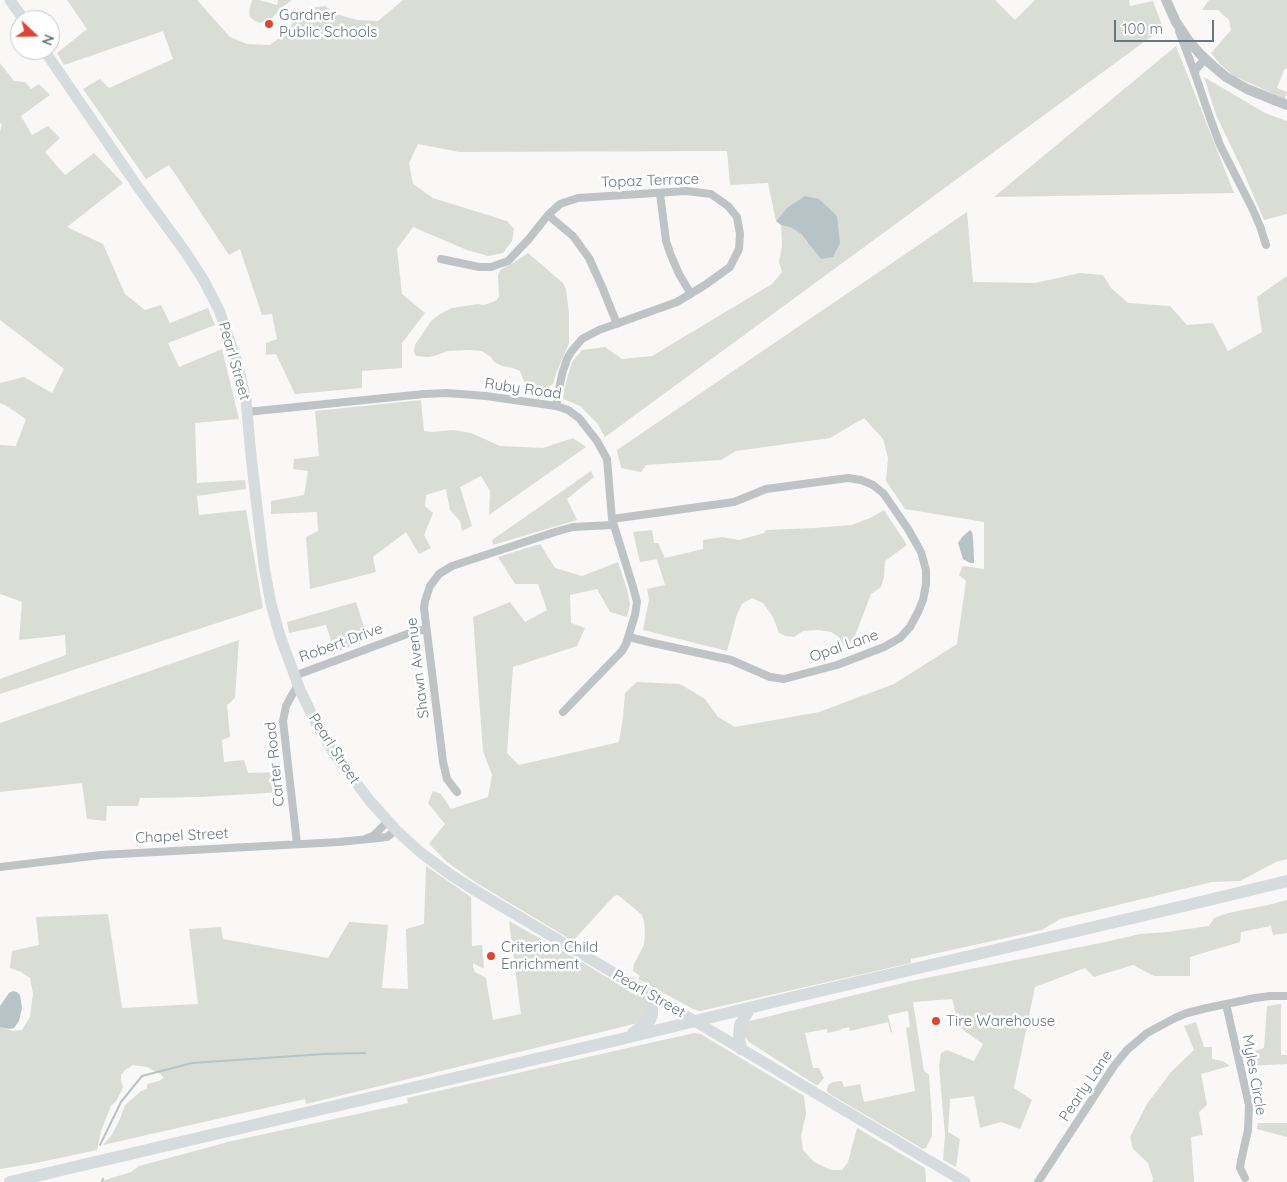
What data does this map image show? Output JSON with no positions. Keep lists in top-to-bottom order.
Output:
{
  "streets": {
    "main road": ["Pearl Street"],
    "street": [
      "Topaz Terrace",
      "Ruby Road",
      "Robert Drive",
      "Opal Lane",
      "Shawn Avenue",
      "Carter Road",
      "Chapel Street",
      "Myles Circle",
      "Pearly Lane"
    ]
  },
  "crossings": [
    ["Topaz Terrace", "Ruby Road"],
    ["Pearl Street", "Ruby Road"],
    ["Pearl Street", "Robert Drive"],
    ["Pearl Street", "Carter Road"],
    ["Pearl Street", "Chapel Street"],
    ["Ruby Road", "Opal Lane"],
    ["Ruby Road", "Shawn Avenue"],
    ["Robert Drive", "Shawn Avenue"],
    ["Robert Drive", "Carter Road"],
    ["Opal Lane", "Shawn Avenue"],
    ["Carter Road", "Chapel Street"],
    ["Myles Circle", "Pearly Lane"]
  ],
  "places": ["Gardner Public Schools", "Criterion Child Enrichment", "Tire Warehouse"],
  "scale_bar": "100 m",
  "north": "right"
}
